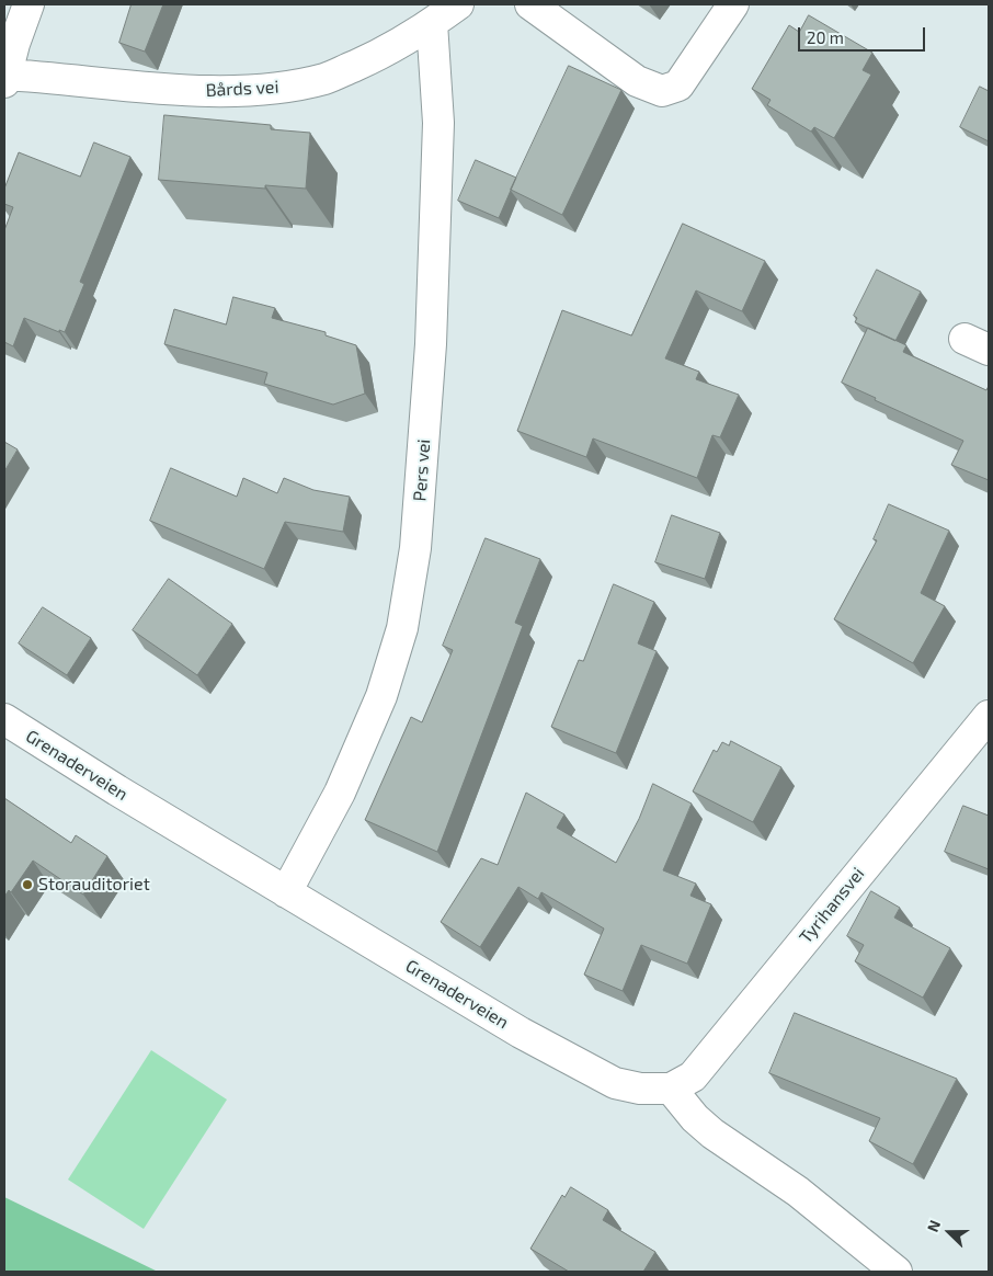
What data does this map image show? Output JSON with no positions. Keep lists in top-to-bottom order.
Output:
{
  "streets": {
    "street": [
      "Bårds vei",
      "Pers vei",
      "Grenaderveien",
      "Tyrihansvei"
    ]
  },
  "crossings": [
    ["Bårds vei", "Pers vei"],
    ["Pers vei", "Grenaderveien"],
    ["Grenaderveien", "Tyrihansvei"]
  ],
  "places": ["Storauditoriet"],
  "scale_bar": "20 m",
  "north": "left"
}
